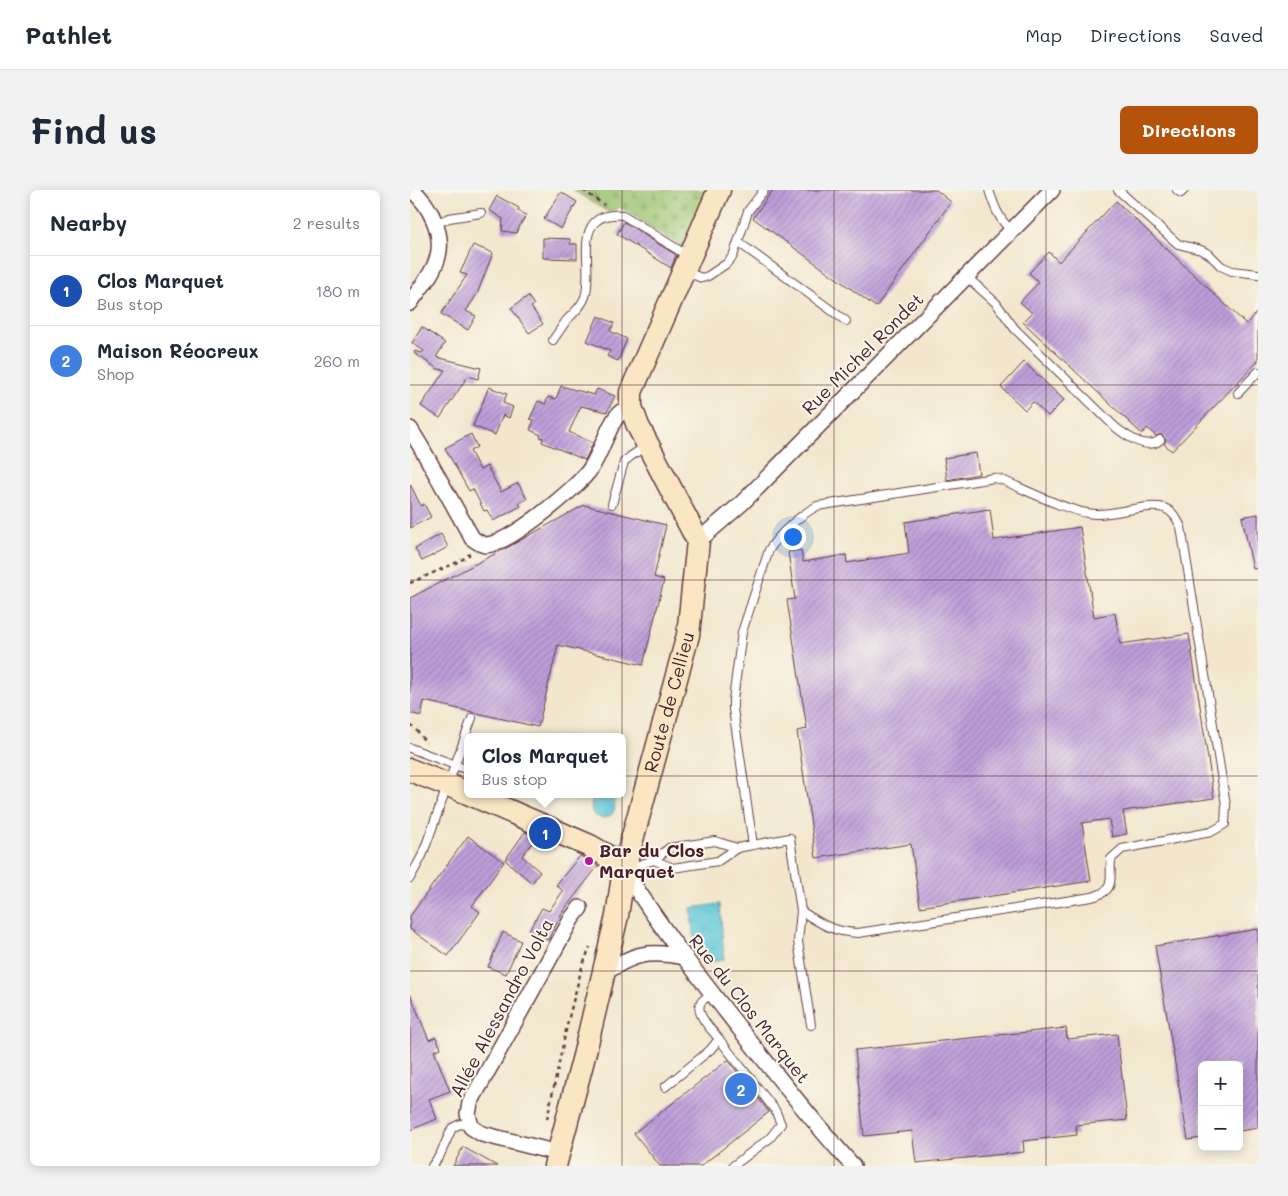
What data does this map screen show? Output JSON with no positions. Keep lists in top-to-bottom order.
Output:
{
  "streets": {
    "street": [
      "Rue Michel Rondet",
      "Route de Cellieu",
      "Allée Alessandro Volta",
      "Rue du Clos Marquet"
    ]
  },
  "crossings": [
    ["Rue Michel Rondet", "Route de Cellieu"],
    ["Route de Cellieu", "Rue du Clos Marquet"]
  ],
  "places": ["Bar du Clos Marquet"],
  "page": {
    "header": "Pathlet",
    "nav": ["Map", "Directions", "Saved"],
    "buttons": "Directions",
    "title": "Find us",
    "heading": ["Nearby", "2 results"],
    "list": [
      {
        "mark": "1",
        "name": "Clos Marquet",
        "note": "Bus stop",
        "value": "180 m"
      },
      {
        "mark": "2",
        "name": "Maison Réocreux",
        "note": "Shop",
        "value": "260 m"
      }
    ],
    "popup": ["Clos Marquet", "Bus stop"],
    "pins": ["1", "2"],
    "map_buttons": ["+", "−"]
  }
}
